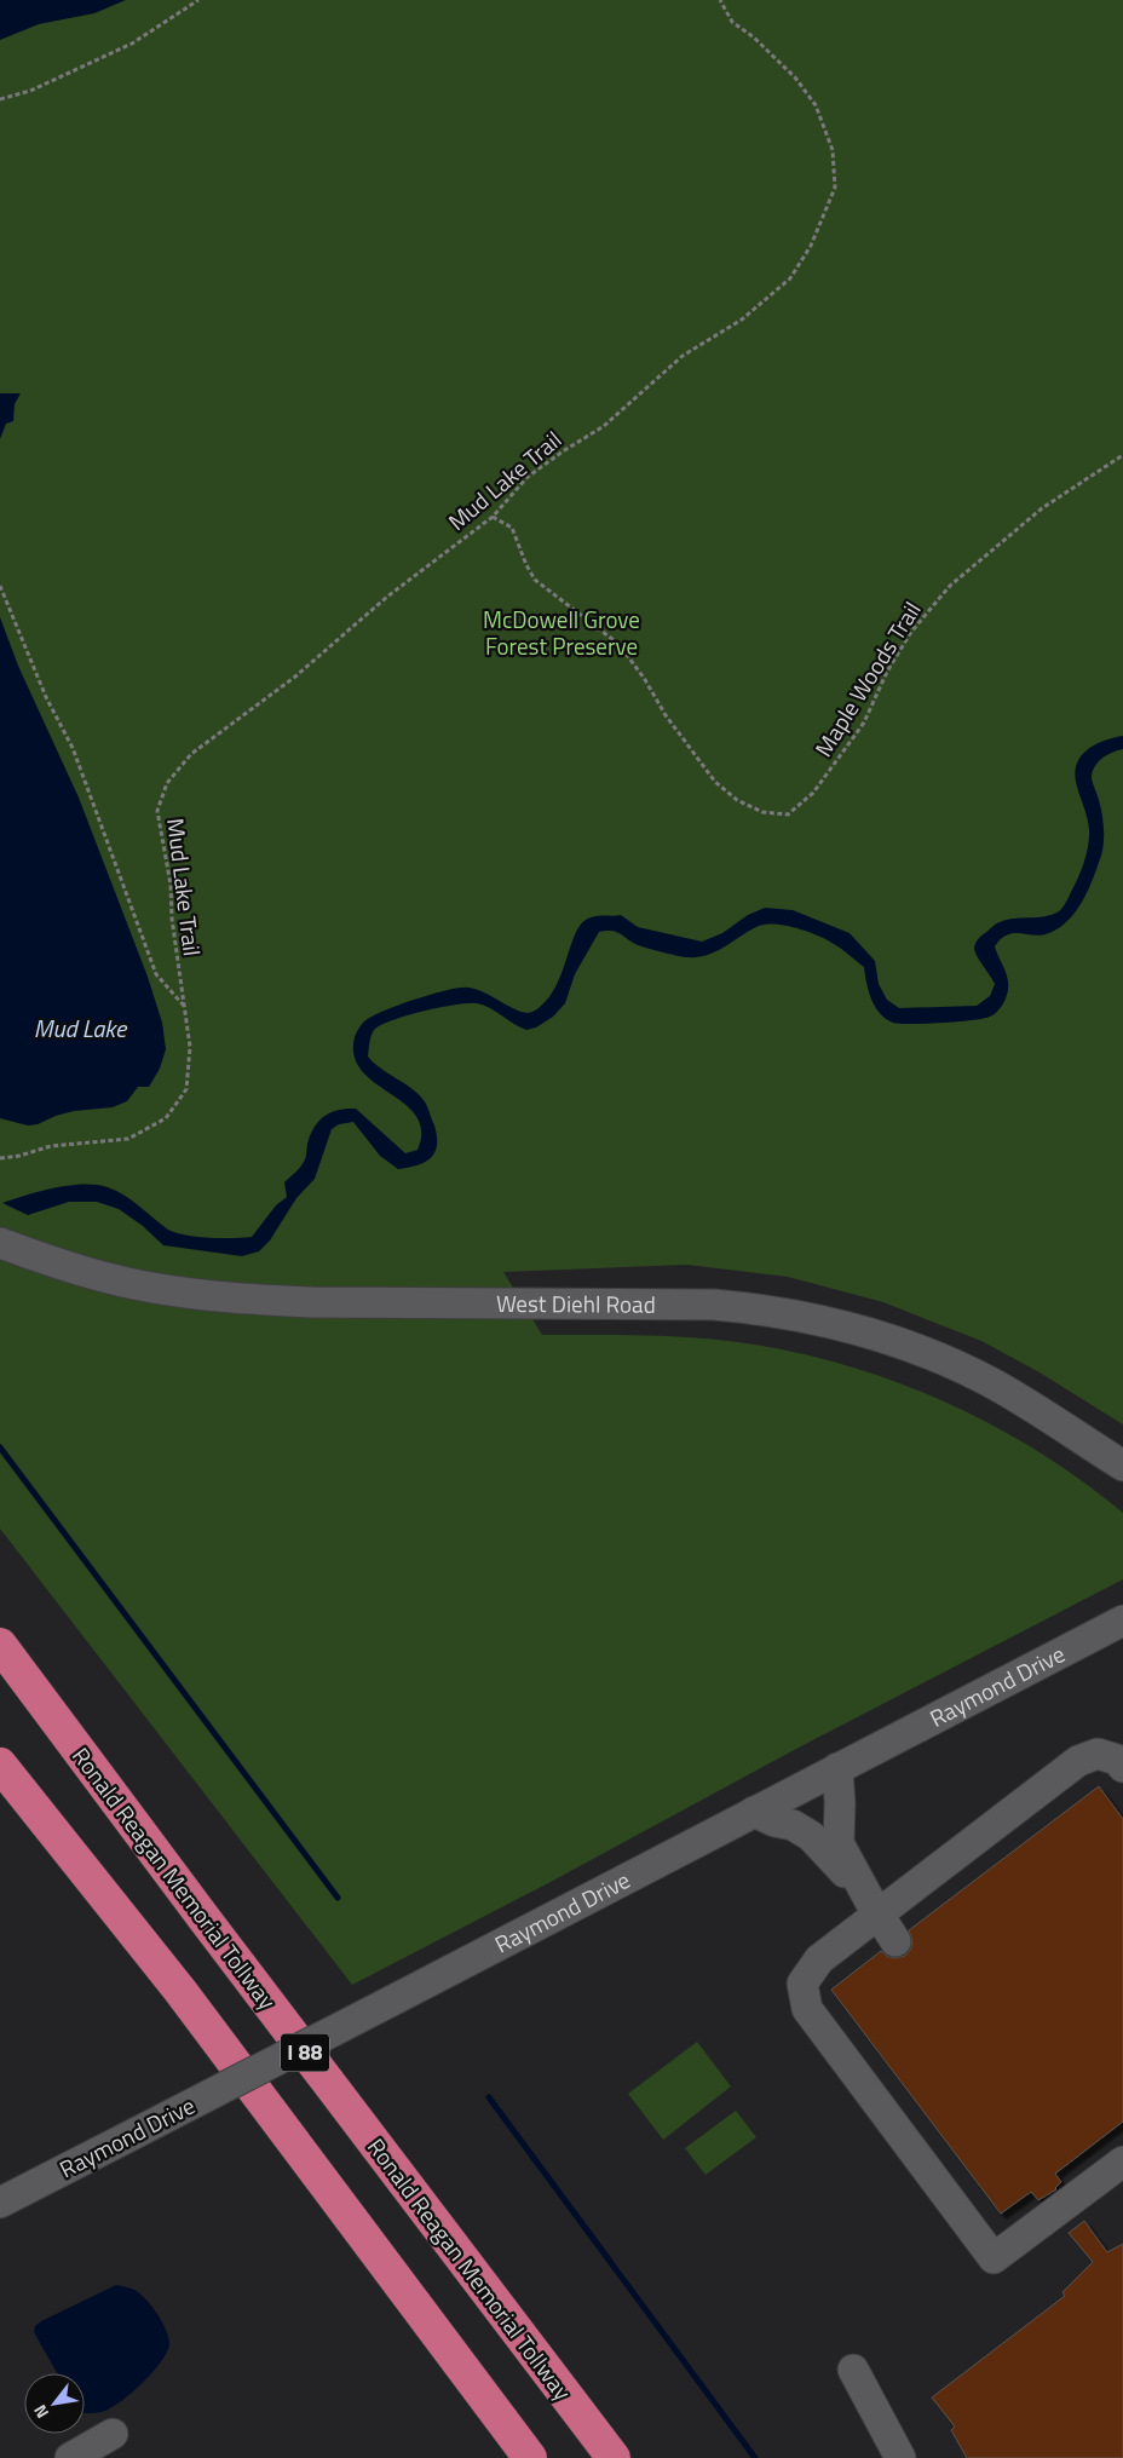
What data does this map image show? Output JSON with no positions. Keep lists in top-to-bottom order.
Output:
{
  "streets": {
    "highway": ["Ronald Reagan Memorial Tollway", "I 88"],
    "street": ["West Diehl Road", "Raymond Drive"],
    "path": ["Mud Lake Trail", "Maple Woods Trail"]
  },
  "crossings": [
    ["Mud Lake Trail", "Maple Woods Trail"]
  ],
  "water": ["Mud Lake"],
  "parks": ["McDowell Grove Forest Preserve"],
  "north": "bottom left"
}
